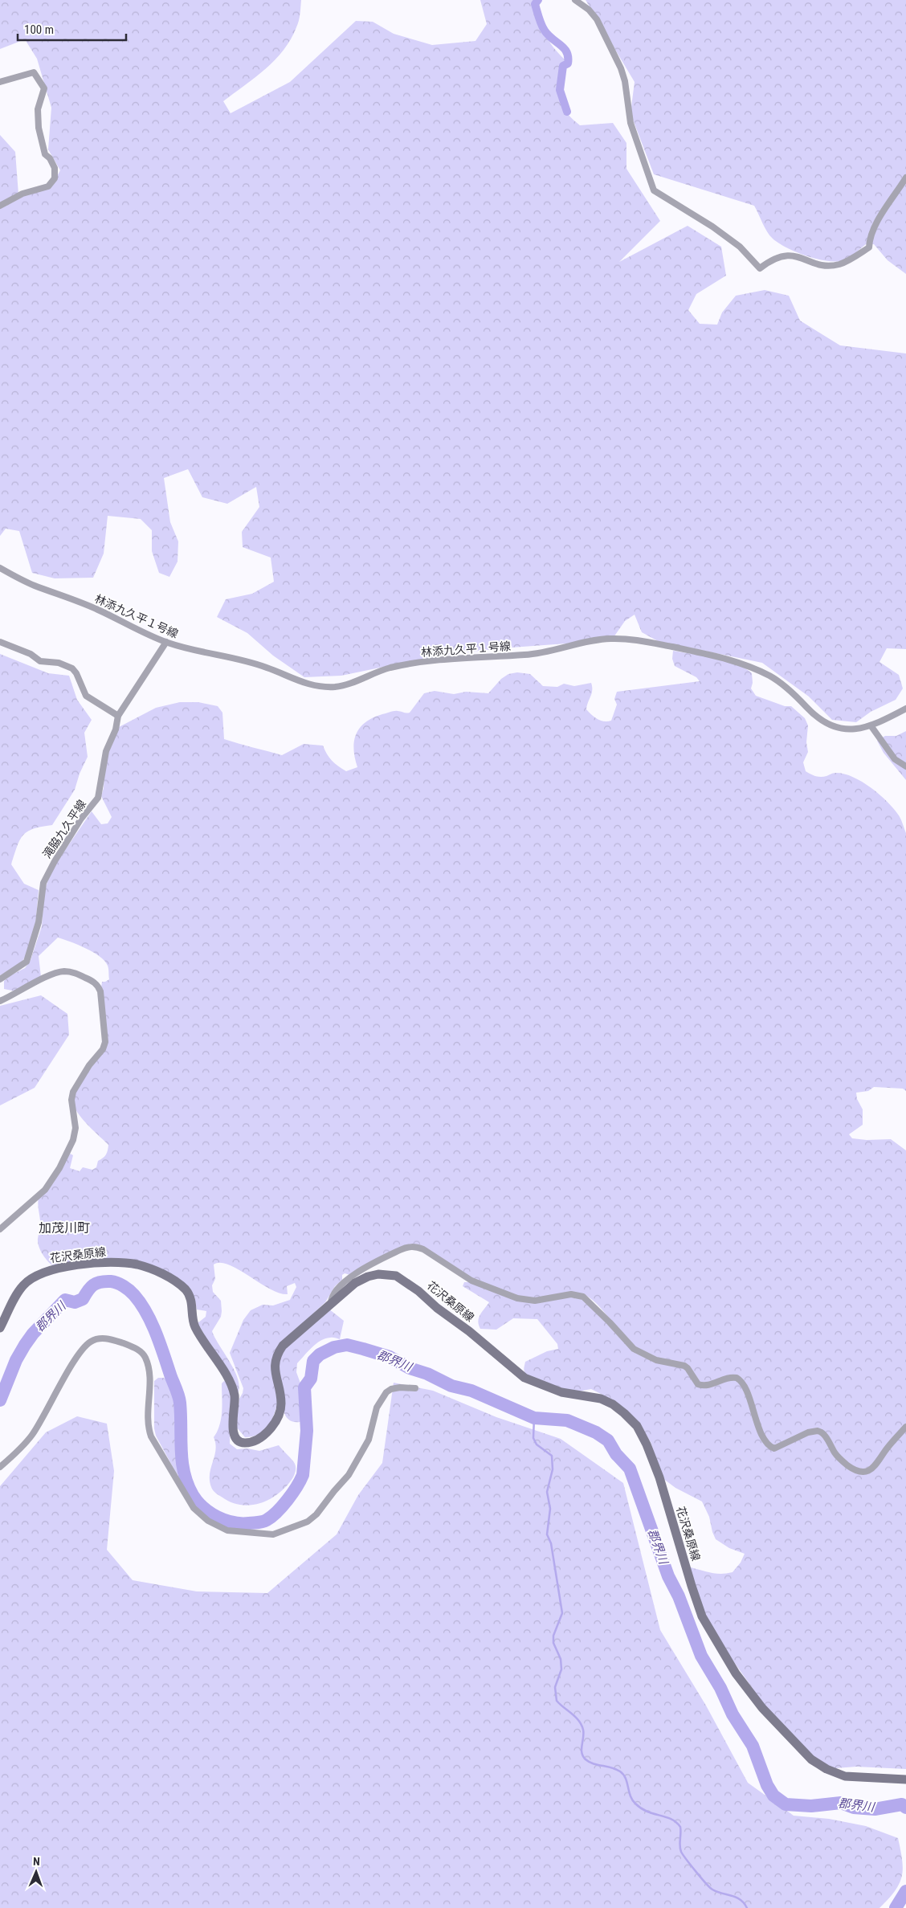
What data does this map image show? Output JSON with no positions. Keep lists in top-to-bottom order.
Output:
{
  "streets": {
    "main road": ["花沢桑原線"],
    "street": ["林添九久平１号線", "滝脇九久平線"]
  },
  "crossings": [
    ["林添九久平１号線", "滝脇九久平線"]
  ],
  "districts": ["加茂川町"],
  "water": ["郡界川"],
  "scale_bar": "100 m",
  "north": "top"
}
